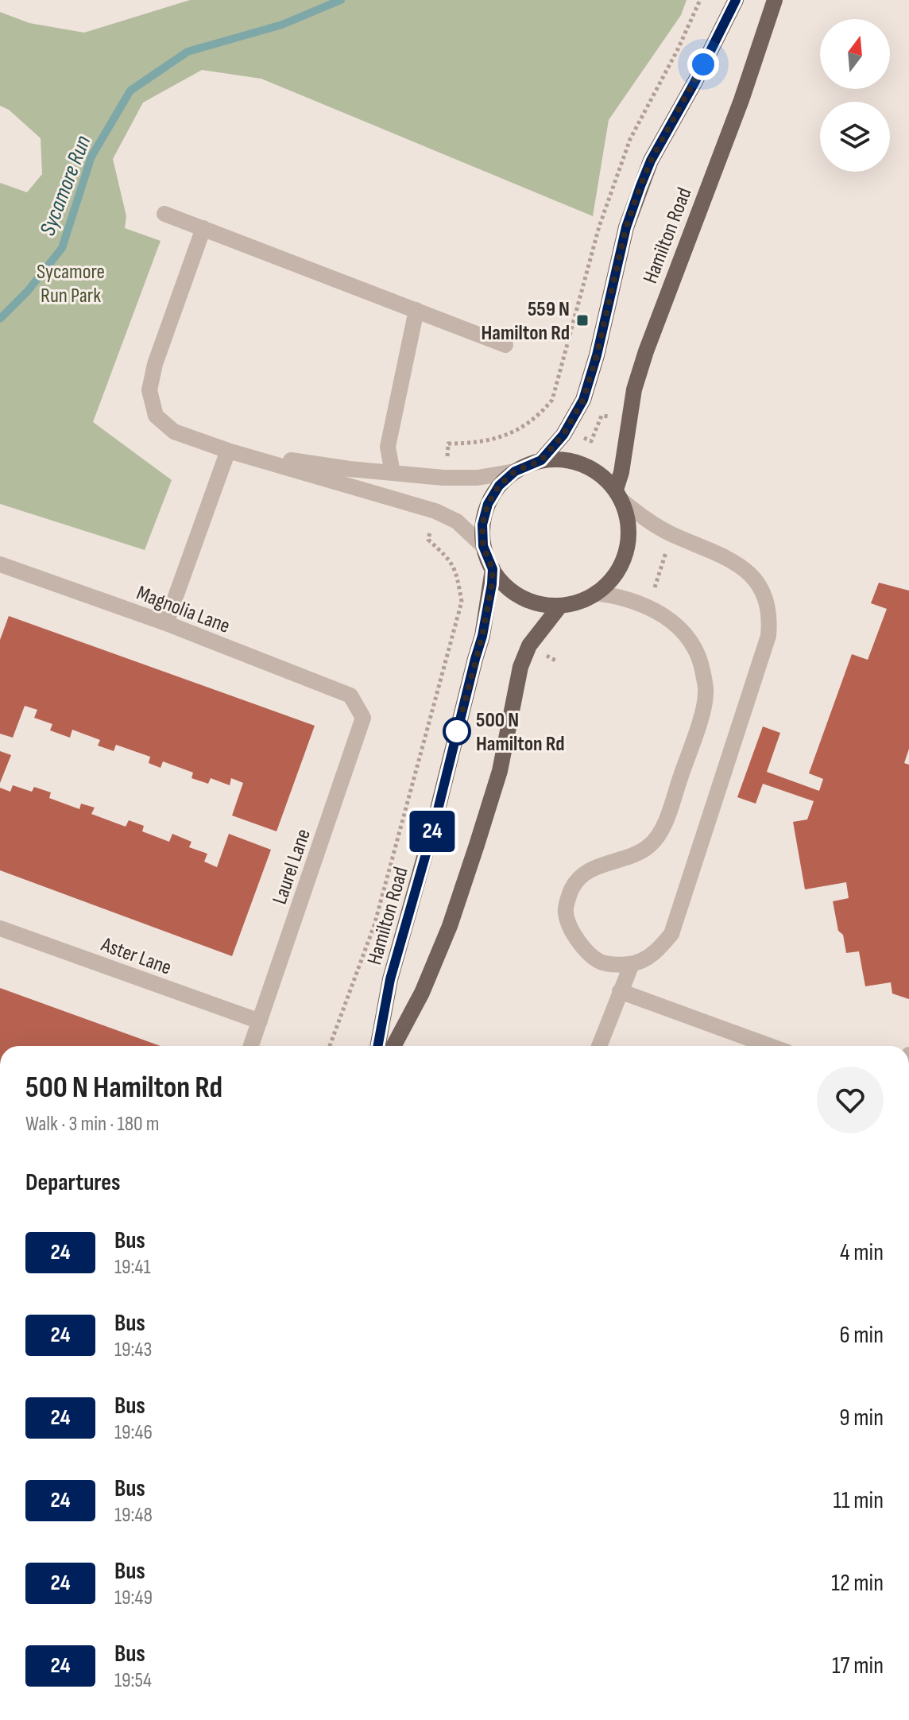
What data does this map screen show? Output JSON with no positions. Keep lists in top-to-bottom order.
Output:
{
  "streets": {
    "main road": ["Hamilton Road"],
    "street": ["Magnolia Lane", "Laurel Lane", "Aster Lane"]
  },
  "crossings": [
    ["Magnolia Lane", "Laurel Lane"],
    ["Laurel Lane", "Aster Lane"]
  ],
  "water": ["Sycamore Run"],
  "parks": ["Sycamore Run Park"],
  "places": {
    "transit": ["559 N Hamilton Rd"],
    "other": ["500 N Hamilton Rd"]
  },
  "lines": ["bus line 24"],
  "north": "top",
  "page": {
    "on_map": "24",
    "heading": [
      ["500 N Hamilton Rd", "Walk · 3 min · 180 m"],
      "Departures"
    ],
    "list": [
      {
        "mark": "24",
        "name": "Bus",
        "note": "19:41",
        "value": "4 min"
      },
      {
        "mark": "24",
        "name": "Bus",
        "note": "19:43",
        "value": "6 min"
      },
      {
        "mark": "24",
        "name": "Bus",
        "note": "19:46",
        "value": "9 min"
      },
      {
        "mark": "24",
        "name": "Bus",
        "note": "19:48",
        "value": "11 min"
      },
      {
        "mark": "24",
        "name": "Bus",
        "note": "19:49",
        "value": "12 min"
      },
      {
        "mark": "24",
        "name": "Bus",
        "note": "19:54",
        "value": "17 min"
      }
    ]
  }
}
